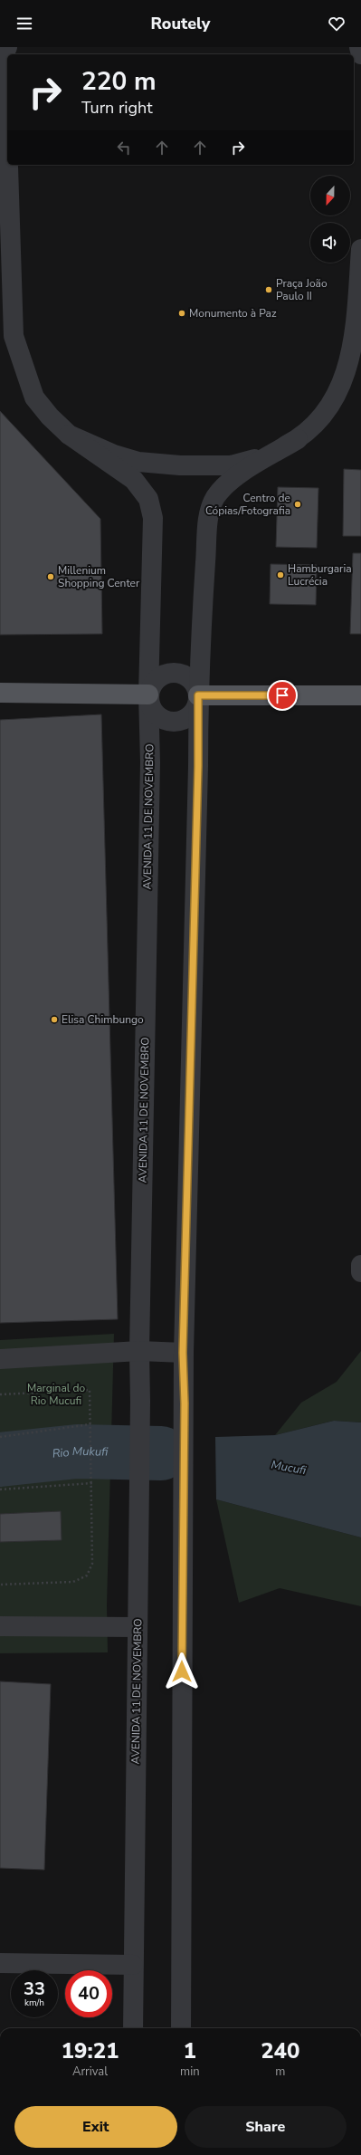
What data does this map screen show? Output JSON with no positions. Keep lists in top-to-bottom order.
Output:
{
  "streets": {
    "street": ["AVENIDA 11 DE NOVEMBRO"]
  },
  "water": ["Rio Mukufi", "Mucufi"],
  "parks": ["Marginal do Rio Mucufi"],
  "places": [
    "Praça João Paulo II",
    "Monumento à Paz",
    "Centro de Cópias/Fotografia",
    "Hamburgaria Lucrécia",
    "Millenium Shopping Center",
    "Elisa Chimbungo"
  ],
  "north": "bottom",
  "page": {
    "header": "Routely",
    "turn": ["220 m", "Turn right"],
    "speed": "33 km/h",
    "limit": "40",
    "eta": [
      "19:21",
      "Arrival",
      "1",
      "min",
      "240",
      "m"
    ],
    "buttons": ["Exit", "Share"]
  }
}
